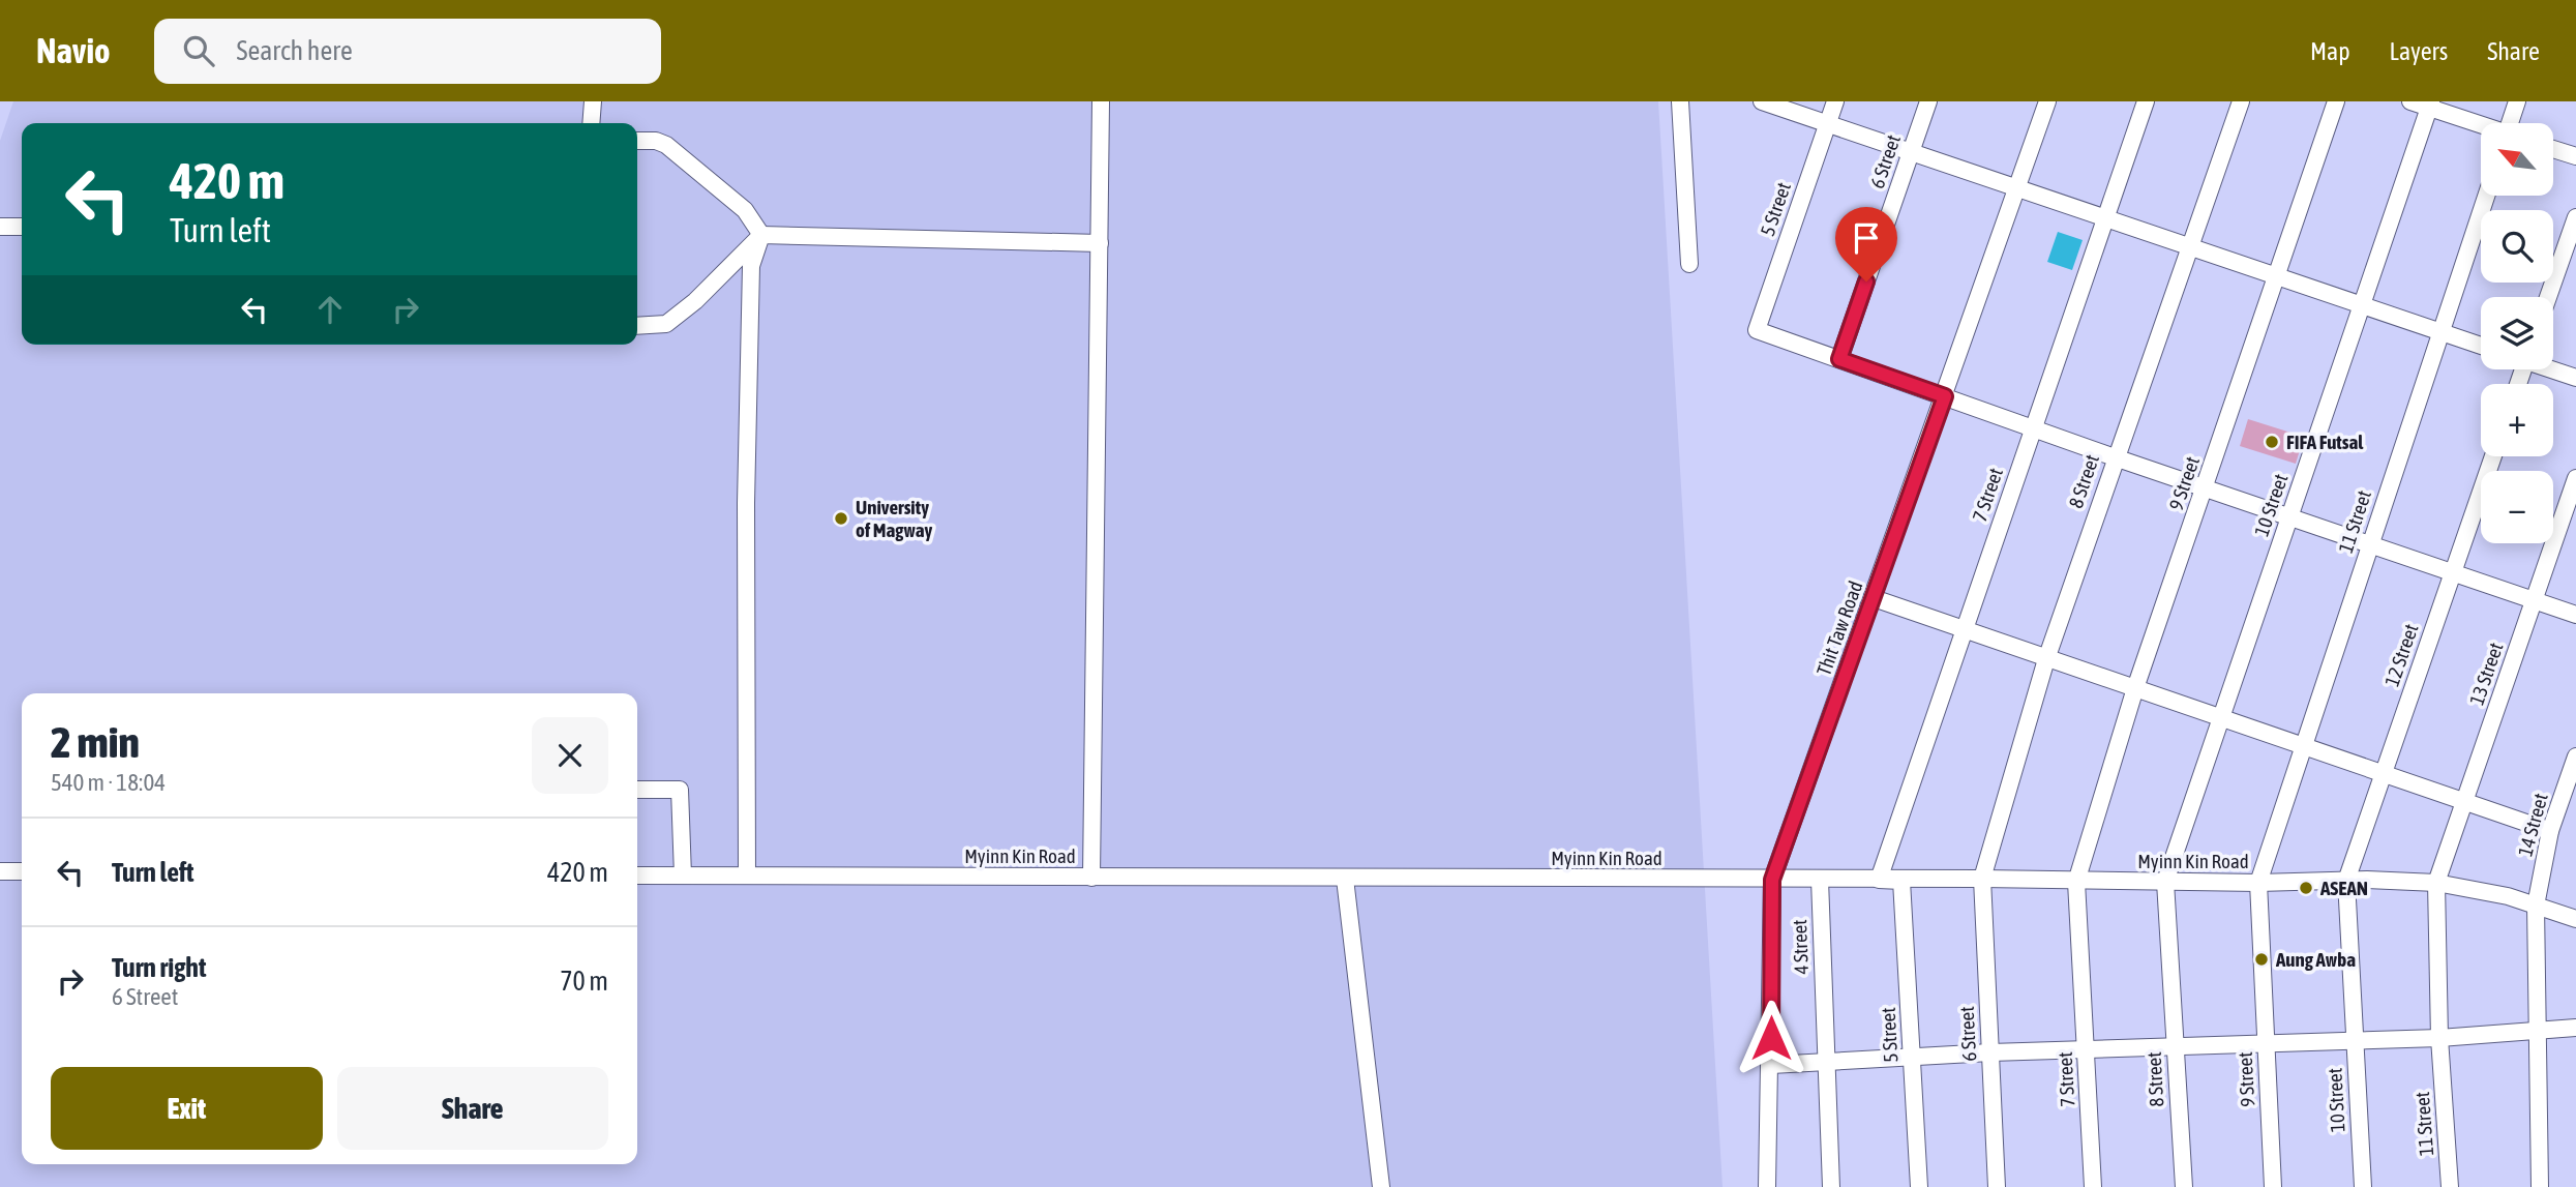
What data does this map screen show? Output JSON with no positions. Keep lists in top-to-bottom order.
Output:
{
  "streets": {
    "street": [
      "6 Street",
      "5 Street",
      "8 Street",
      "9 Street",
      "7 Street",
      "10 Street",
      "11 Street",
      "Thit Taw Road",
      "12 Street",
      "13 Street",
      "14 Street",
      "Myinn Kin Road",
      "4 Street"
    ]
  },
  "crossings": [
    ["6 Street", "5 Street"],
    ["6 Street", "8 Street"],
    ["6 Street", "Myinn Kin Road"],
    ["5 Street", "Myinn Kin Road"],
    ["8 Street", "10 Street"],
    ["8 Street", "Myinn Kin Road"],
    ["9 Street", "7 Street"],
    ["9 Street", "11 Street"],
    ["9 Street", "Myinn Kin Road"],
    ["7 Street", "Myinn Kin Road"],
    ["10 Street", "12 Street"],
    ["10 Street", "Myinn Kin Road"],
    ["11 Street", "13 Street"],
    ["11 Street", "Myinn Kin Road"],
    ["Thit Taw Road", "Myinn Kin Road"],
    ["12 Street", "Myinn Kin Road"],
    ["13 Street", "Myinn Kin Road"],
    ["14 Street", "Myinn Kin Road"],
    ["Myinn Kin Road", "4 Street"]
  ],
  "places": [
    "FIFA Futsal",
    "University of Magway",
    "ASEAN",
    "Aung Awba"
  ],
  "north": "top left",
  "page": {
    "header": "Navio",
    "search": "Search here",
    "nav": ["Map", "Layers", "Share"],
    "map_buttons": ["+", "−"],
    "turn": ["420 m", "Turn left"],
    "heading": ["2 min", "540 m · 18:04"],
    "list": [
      {
        "name": "Turn left",
        "value": "420 m"
      },
      {
        "name": "Turn right",
        "note": "6 Street",
        "value": "70 m"
      }
    ],
    "buttons": ["Exit", "Share"]
  }
}
